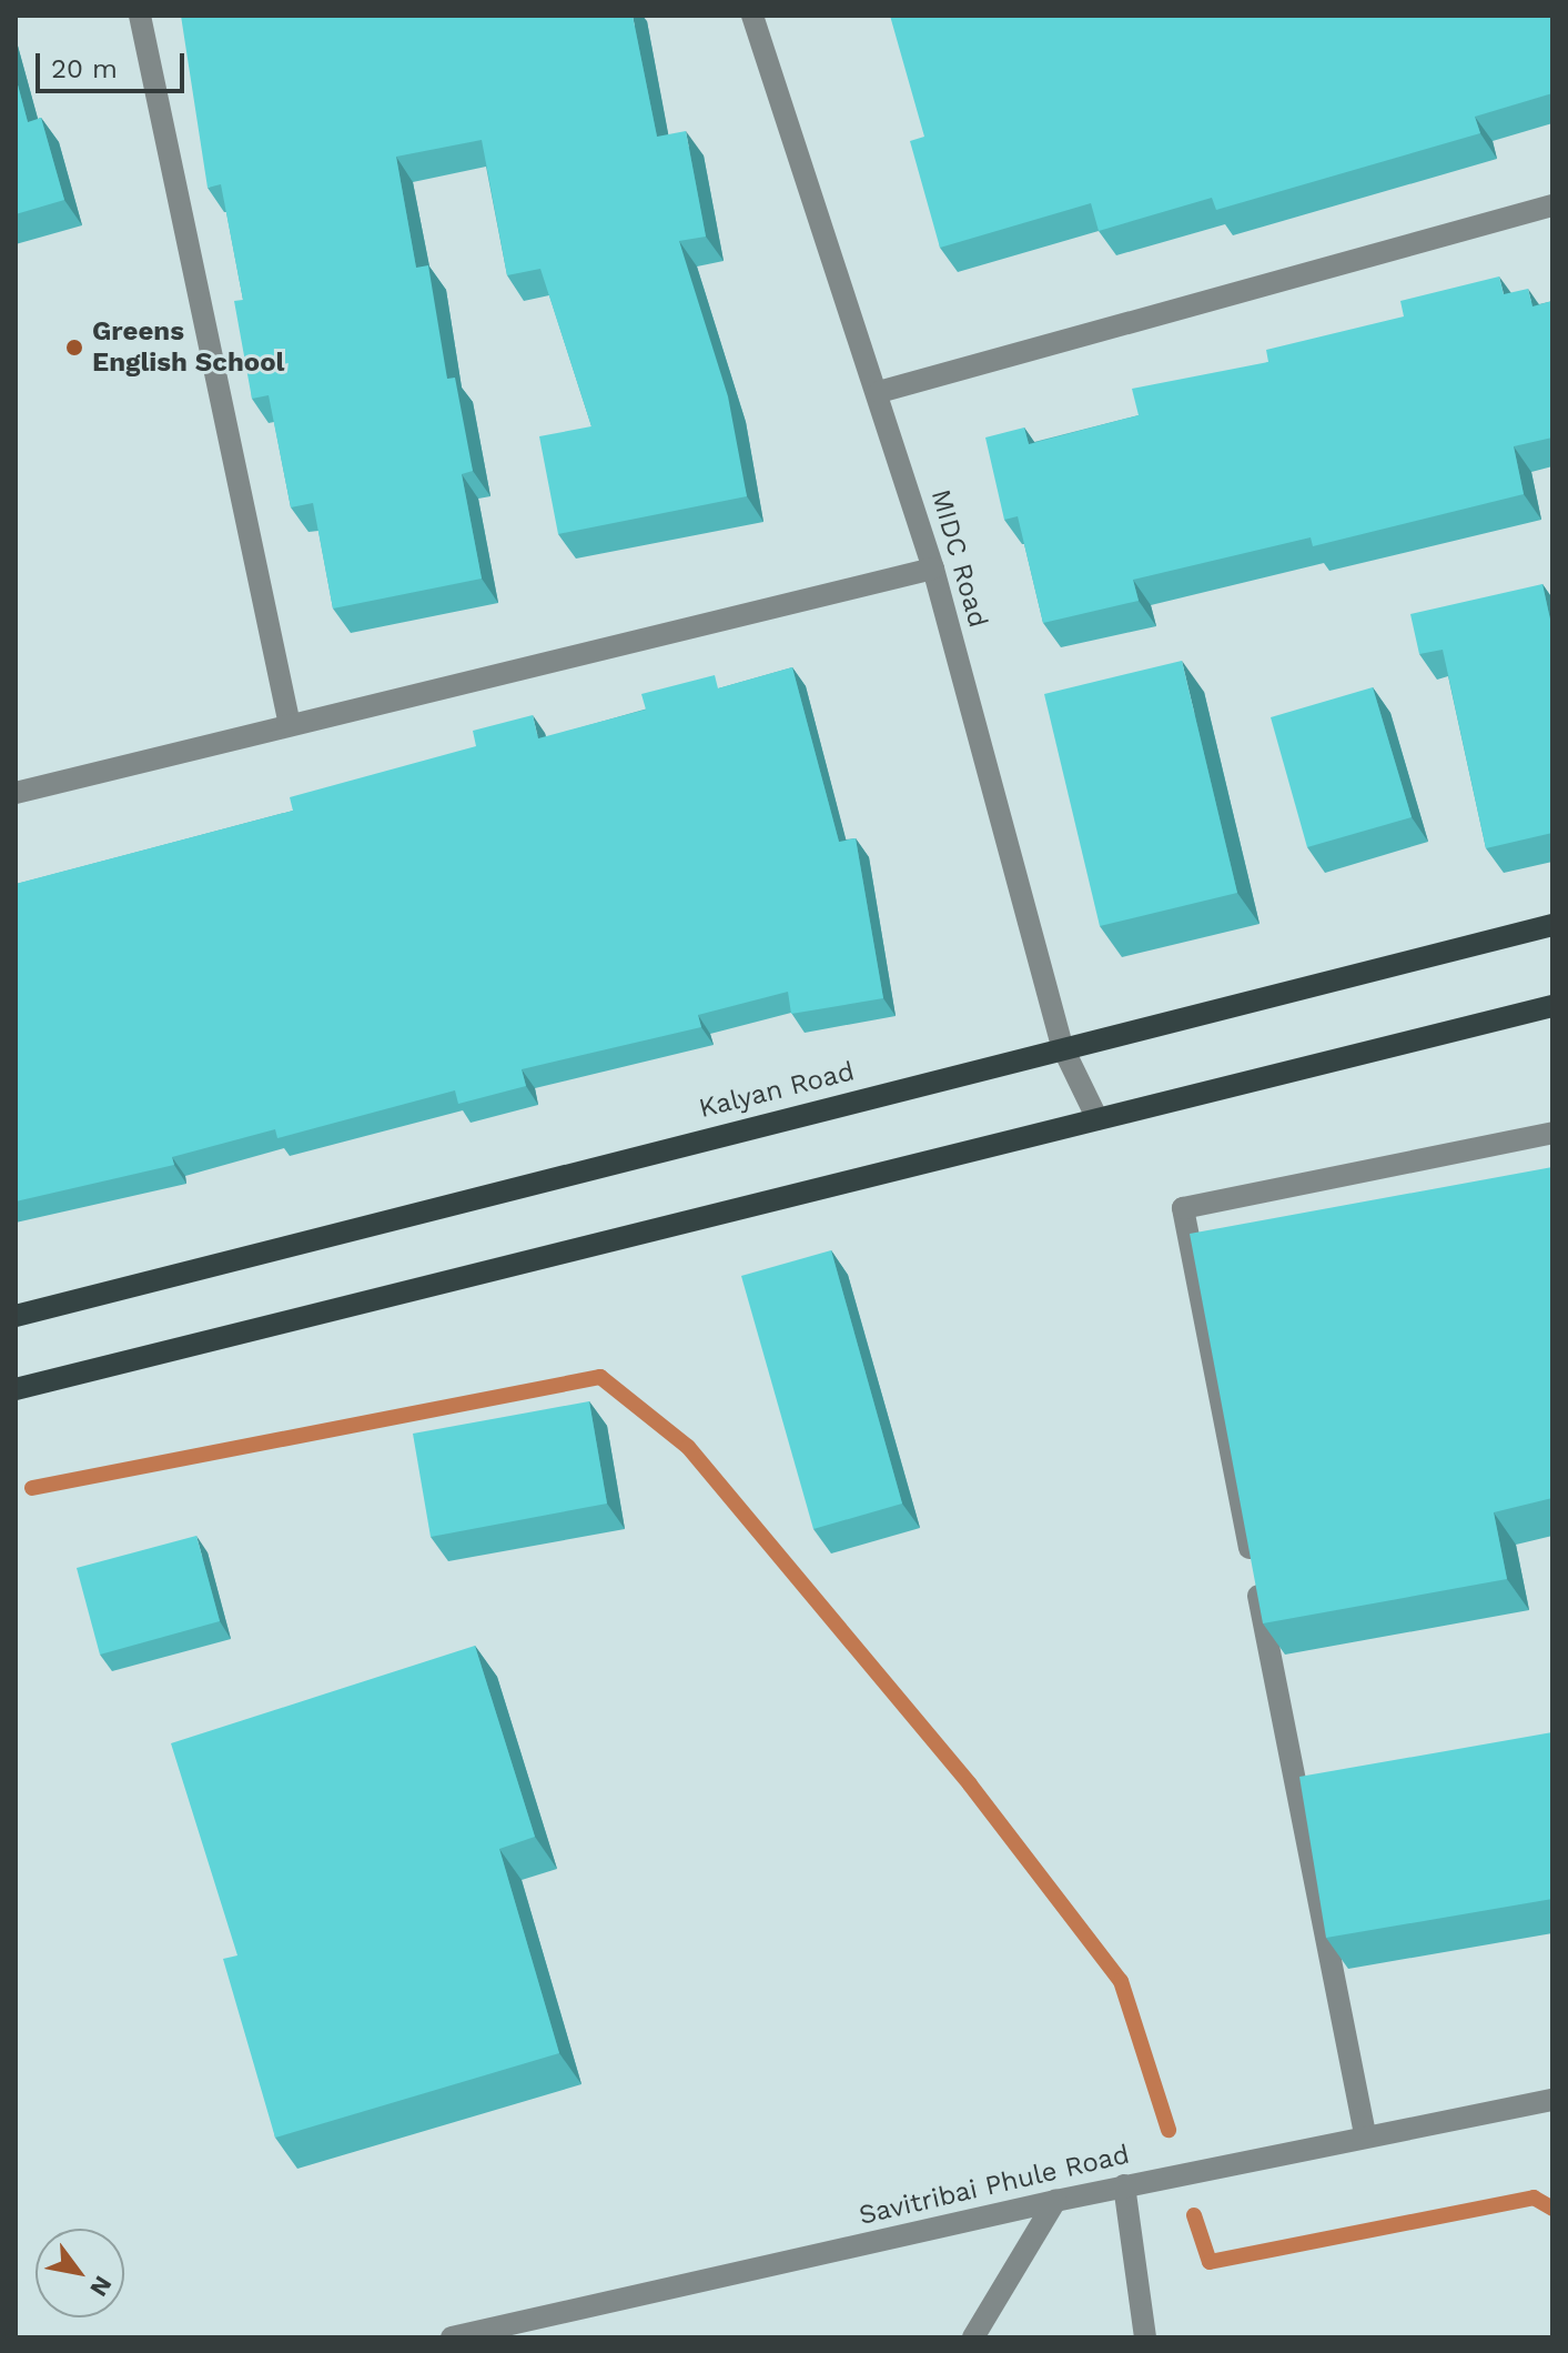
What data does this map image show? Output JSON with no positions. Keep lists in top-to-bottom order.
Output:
{
  "streets": {
    "main road": ["Kalyan Road"],
    "street": ["MIDC Road", "Savitribai Phule Road"]
  },
  "crossings": [
    ["MIDC Road", "Kalyan Road"]
  ],
  "places": ["Greens English School"],
  "scale_bar": "20 m",
  "north": "bottom right"
}
